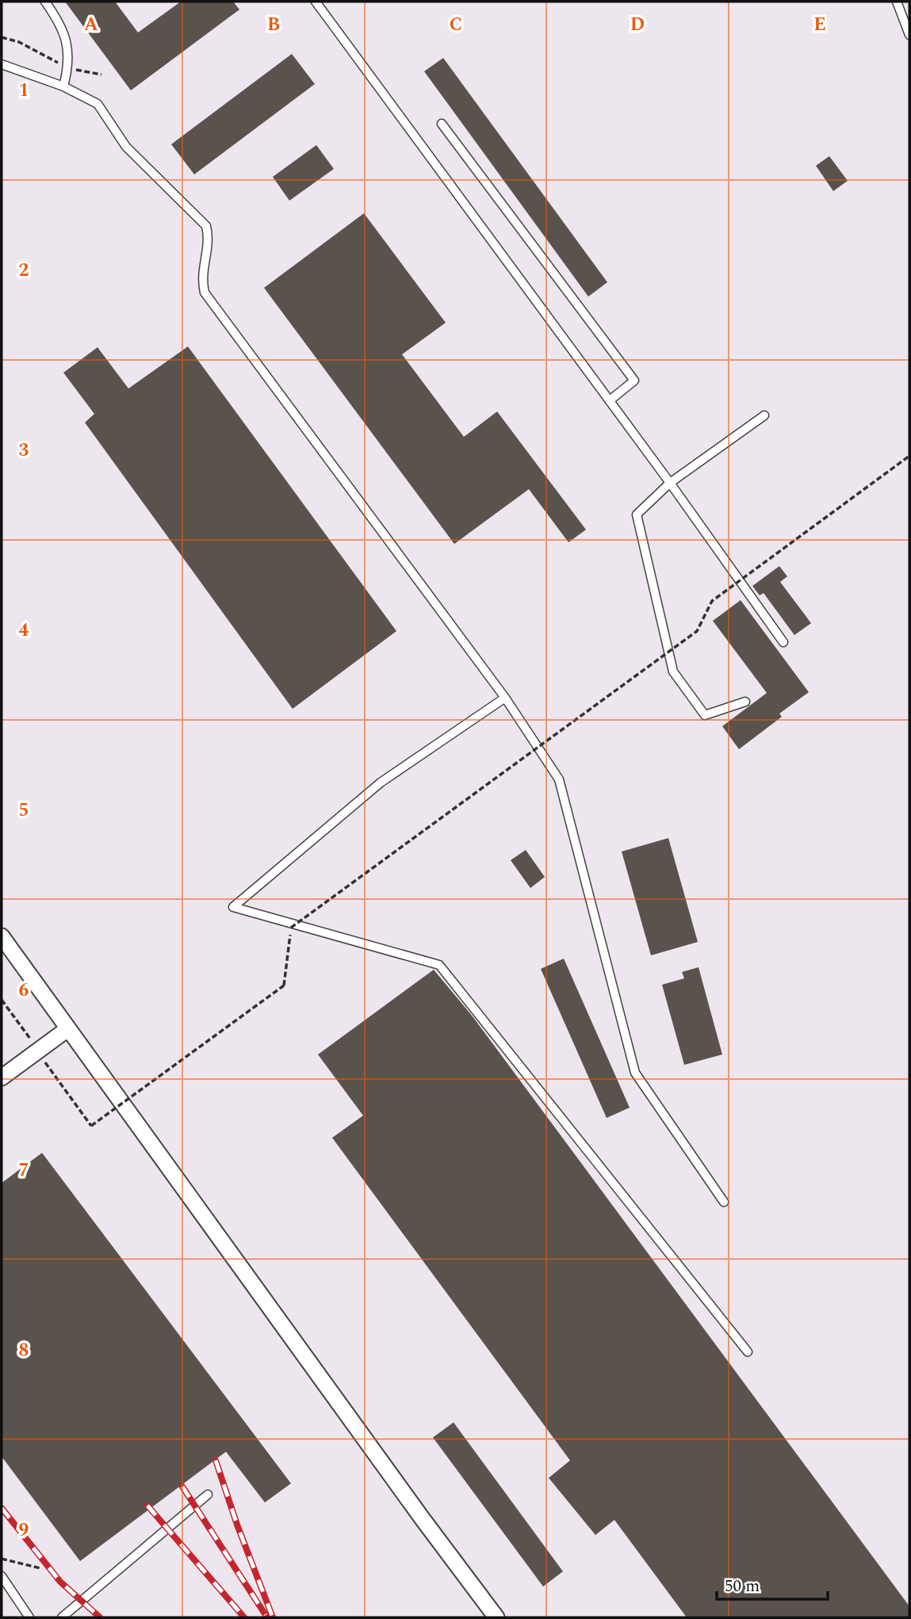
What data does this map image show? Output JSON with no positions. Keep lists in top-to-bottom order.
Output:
{
  "scale_bar": "50 m",
  "grid": {
    "columns": [
      "A",
      "B",
      "C",
      "D",
      "E"
    ],
    "rows": [
      "1",
      "2",
      "3",
      "4",
      "5",
      "6",
      "7",
      "8",
      "9"
    ]
  }
}
